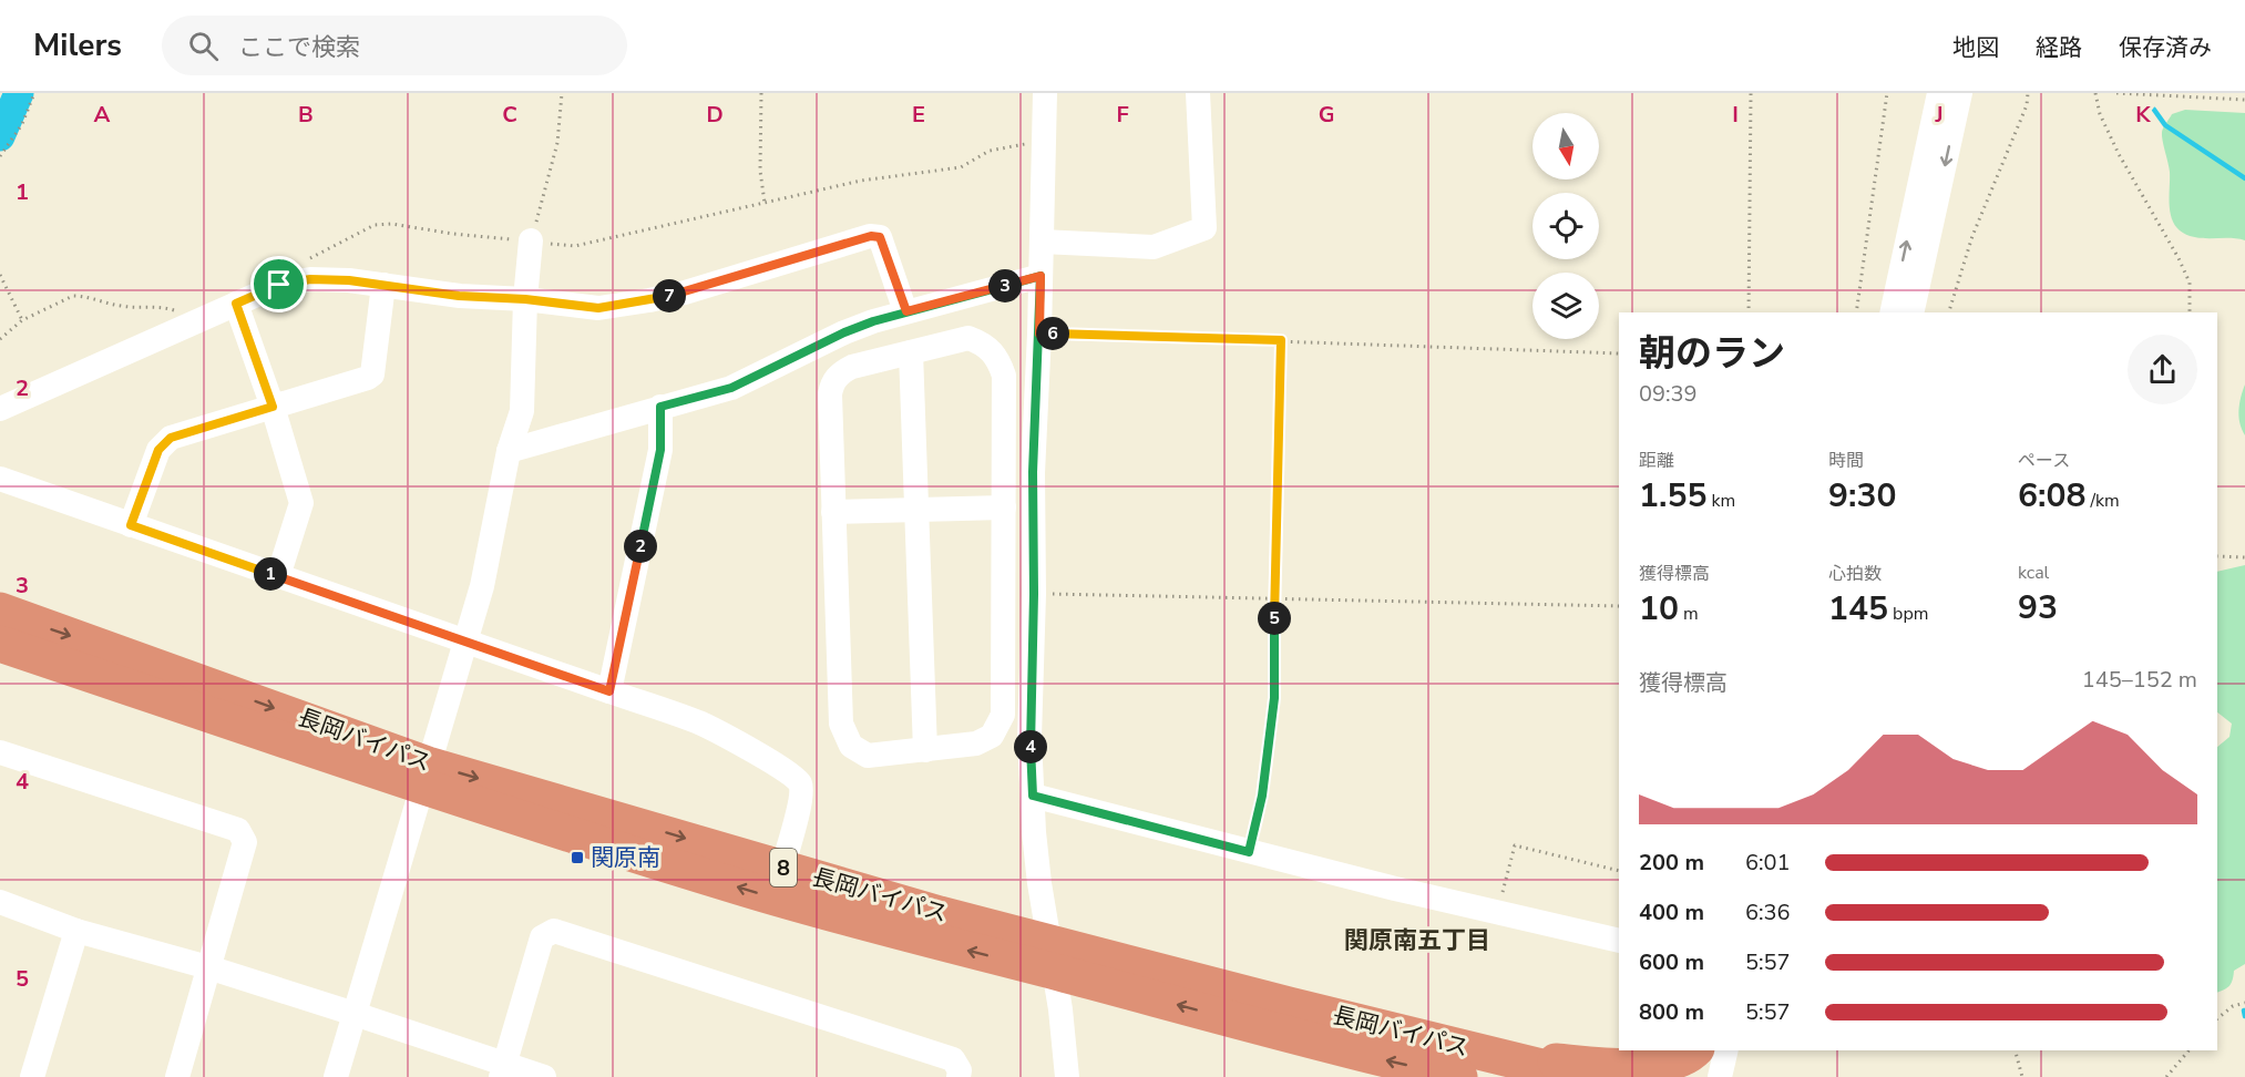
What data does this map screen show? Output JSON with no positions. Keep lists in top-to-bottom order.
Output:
{
  "streets": {
    "highway": ["長岡バイパス", "8"]
  },
  "districts": ["関原南五丁目"],
  "places": {
    "transit": ["関原南"]
  },
  "north": "bottom",
  "page": {
    "header": "Milers",
    "search": "ここで検索",
    "nav": ["地図", "経路", "保存済み"],
    "pins": [
      "3",
      "7",
      "6",
      "2",
      "1",
      "5",
      "4"
    ],
    "heading": ["朝のラン", "09:39"],
    "stats": [
      ["距離", "1.55 km"],
      ["時間", "9:30"],
      ["ペース", "6:08 /km"],
      ["獲得標高", "10 m"],
      ["心拍数", "145 bpm"],
      ["kcal", "93"]
    ],
    "chart": ["獲得標高", "145–152 m"],
    "list": [
      {
        "name": "200 m",
        "note": "6:01"
      },
      {
        "name": "400 m",
        "note": "6:36"
      },
      {
        "name": "600 m",
        "note": "5:57"
      },
      {
        "name": "800 m",
        "note": "5:57"
      }
    ]
  },
  "grid": {
    "columns": [
      "A",
      "B",
      "C",
      "D",
      "E",
      "F",
      "G",
      "I",
      "J",
      "K"
    ],
    "rows": [
      "1",
      "2",
      "3",
      "4",
      "5"
    ]
  }
}
